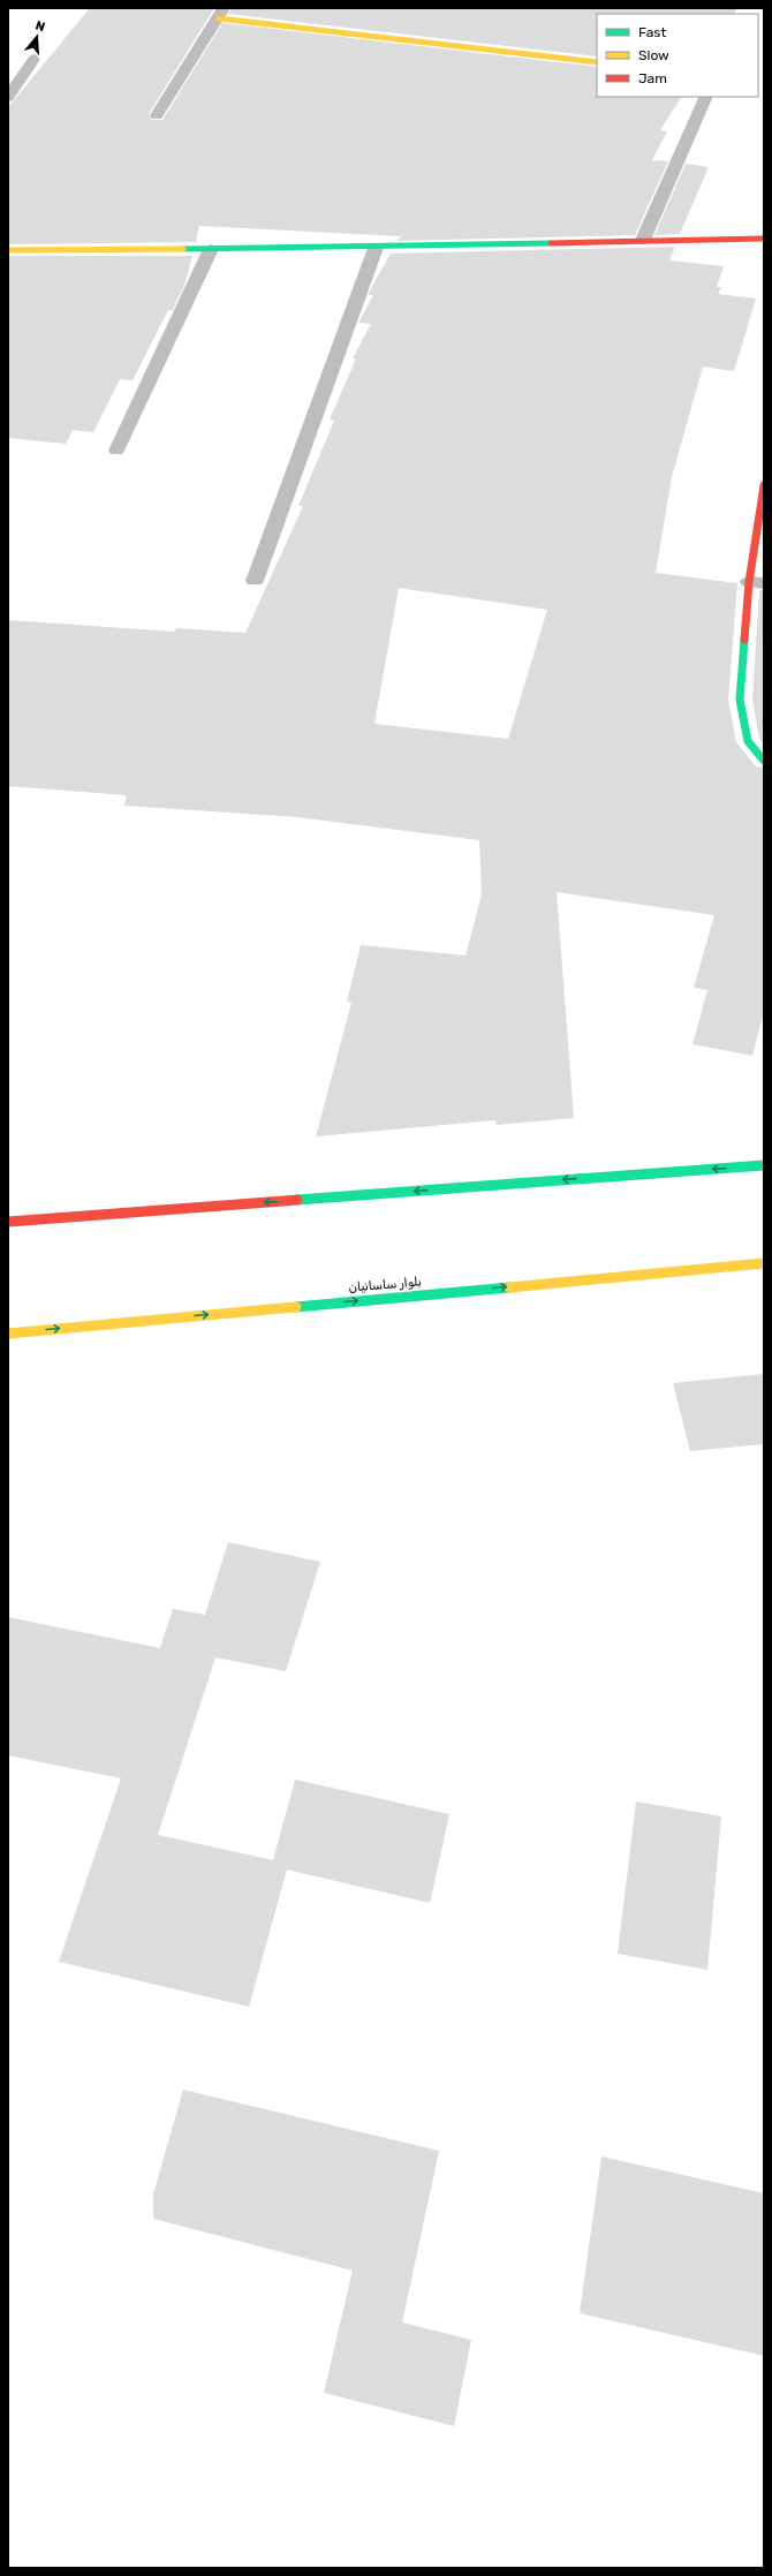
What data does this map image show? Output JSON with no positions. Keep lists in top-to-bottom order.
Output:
{
  "streets": {
    "main road": ["بلوار ساسانیان"]
  },
  "one_way": ["بلوار ساسانیان"],
  "legend": ["Fast", "Slow", "Jam"],
  "north": "top"
}
